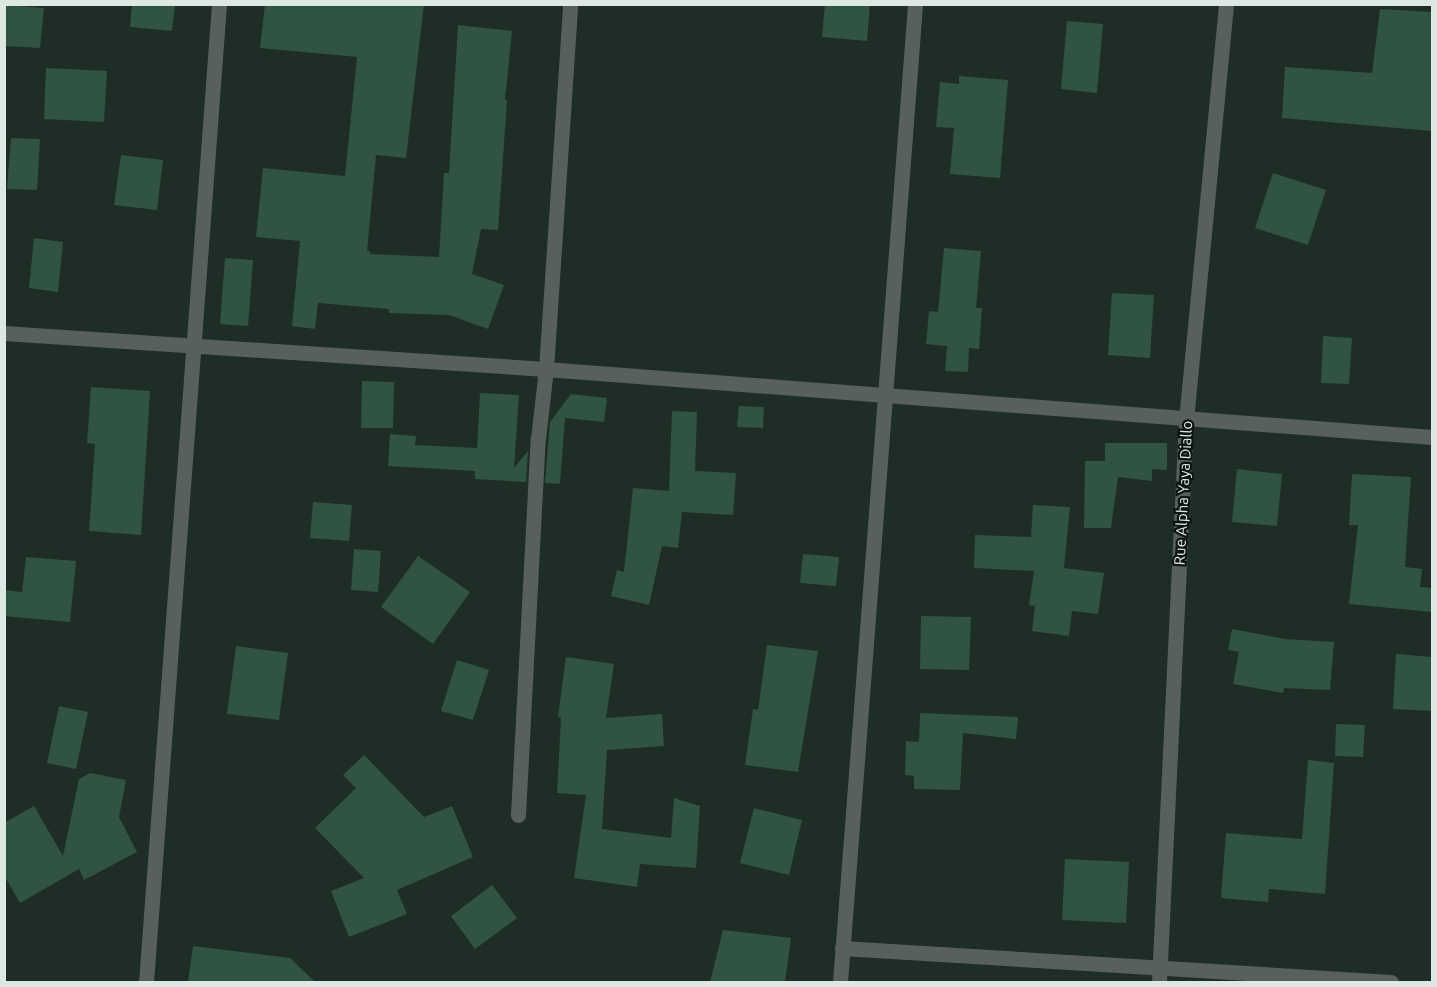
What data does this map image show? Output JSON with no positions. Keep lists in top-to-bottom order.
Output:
{
  "streets": {
    "street": ["Rue Alpha Yaya Diallo"]
  }
}
